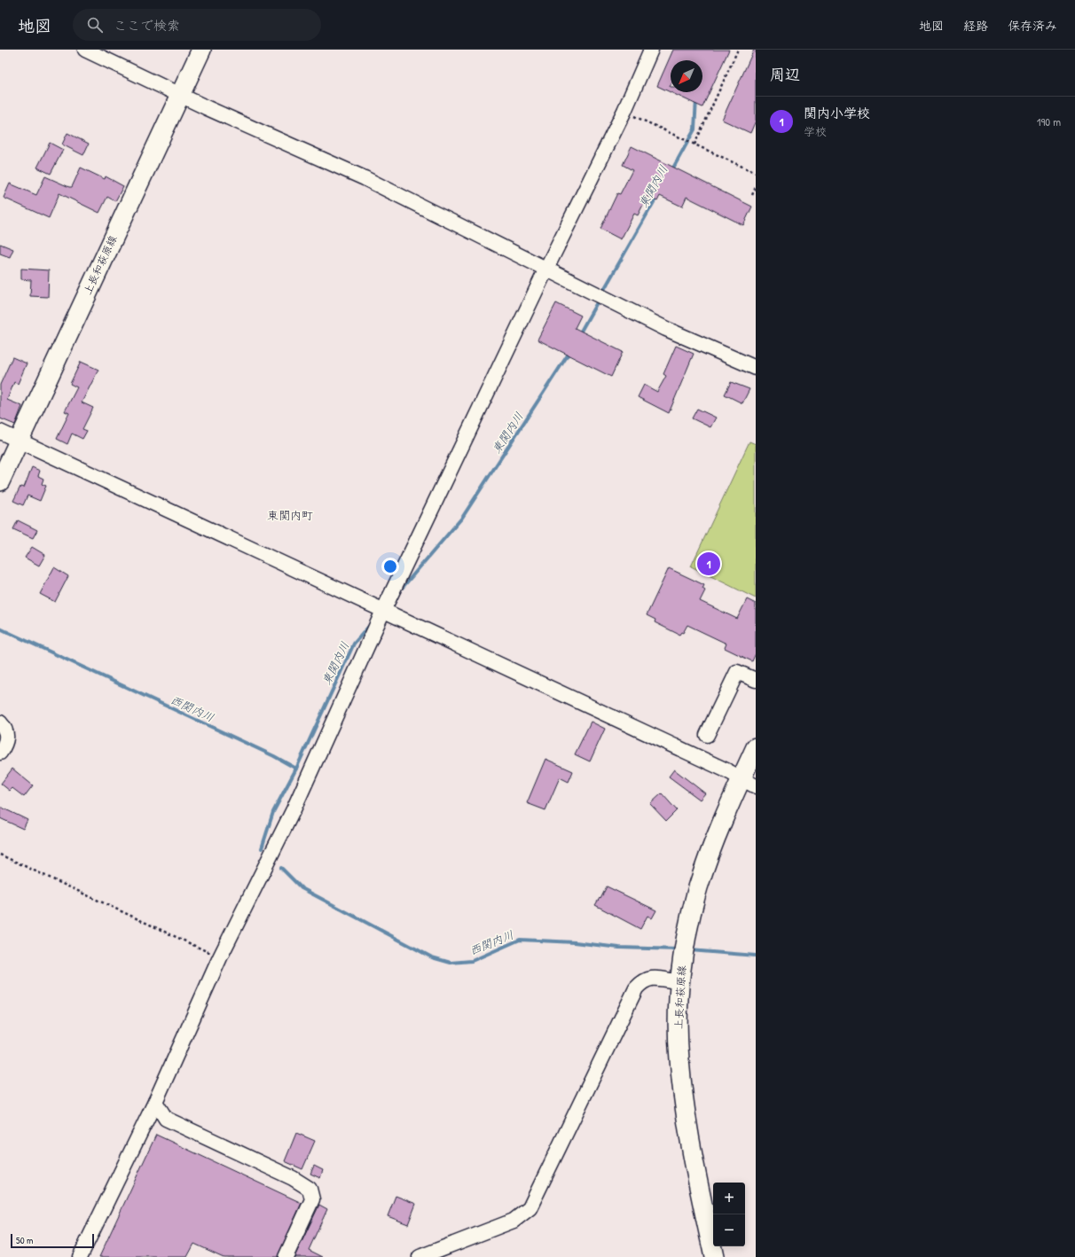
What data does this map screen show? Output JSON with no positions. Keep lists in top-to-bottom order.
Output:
{
  "streets": {
    "main road": ["上長和萩原線"]
  },
  "districts": ["東関内町"],
  "water": ["東関内川", "西関内川"],
  "scale_bar": "50 m",
  "north": "bottom left",
  "page": {
    "header": "地図",
    "search": "ここで検索",
    "nav": ["地図", "経路", "保存済み"],
    "heading": "周辺",
    "list": [
      {
        "mark": "1",
        "name": "関内小学校",
        "note": "学校",
        "value": "190 m"
      }
    ],
    "pins": "1",
    "map_buttons": ["+", "−"],
    "scale": "50 m"
  }
}
